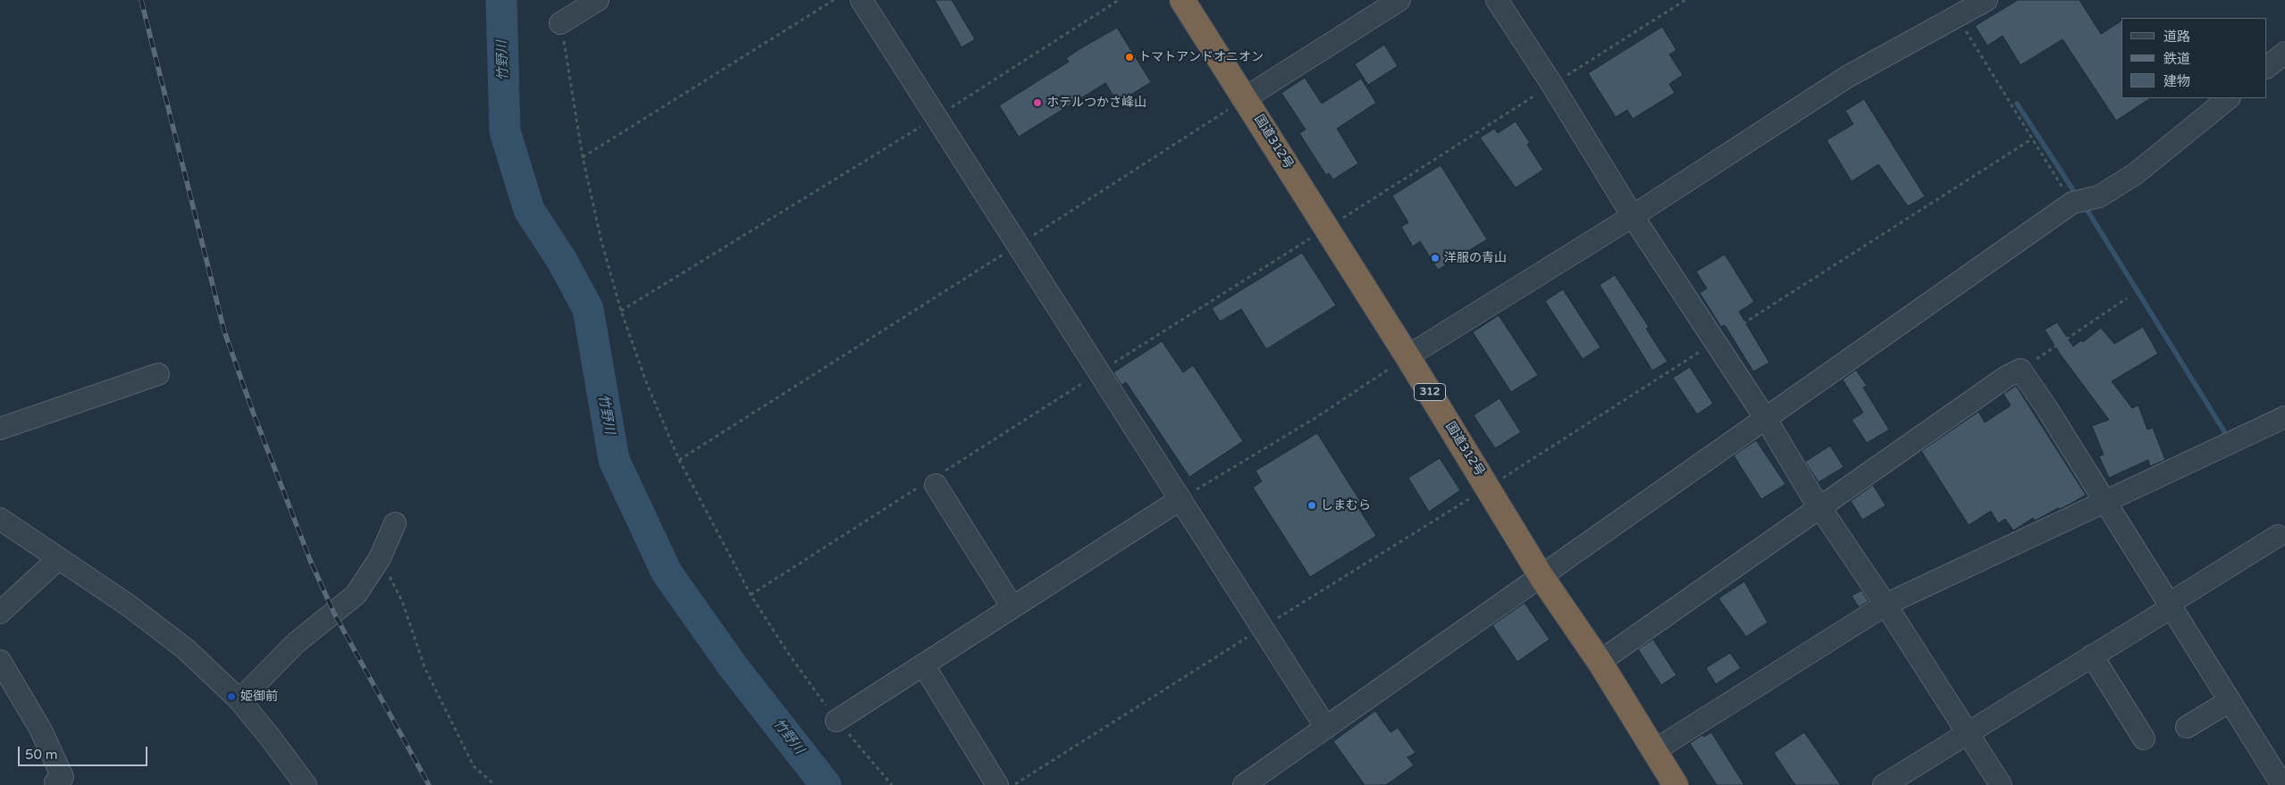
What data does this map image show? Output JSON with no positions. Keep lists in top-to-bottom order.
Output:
{
  "streets": {
    "highway": ["国道312号", "312"]
  },
  "water": ["竹野川"],
  "places": [
    "トマトアンドオニオン",
    "ホテルつかさ峰山",
    "洋服の青山",
    "しまむら",
    "姫御前"
  ],
  "legend": ["道路", "鉄道", "建物"],
  "scale_bar": "50 m"
}
